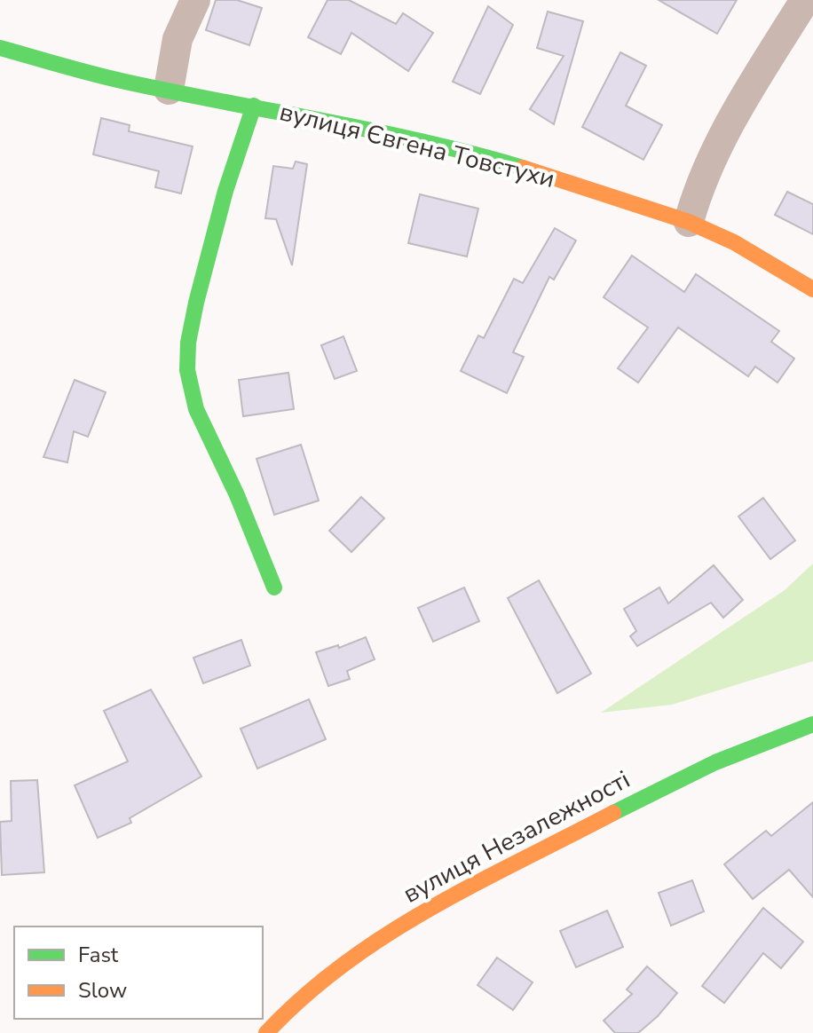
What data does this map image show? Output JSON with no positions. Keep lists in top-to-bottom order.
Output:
{
  "streets": {
    "street": ["вулиця Євгена Товстухи", "вулиця Незалежності"]
  },
  "legend": ["Fast", "Slow"]
}
